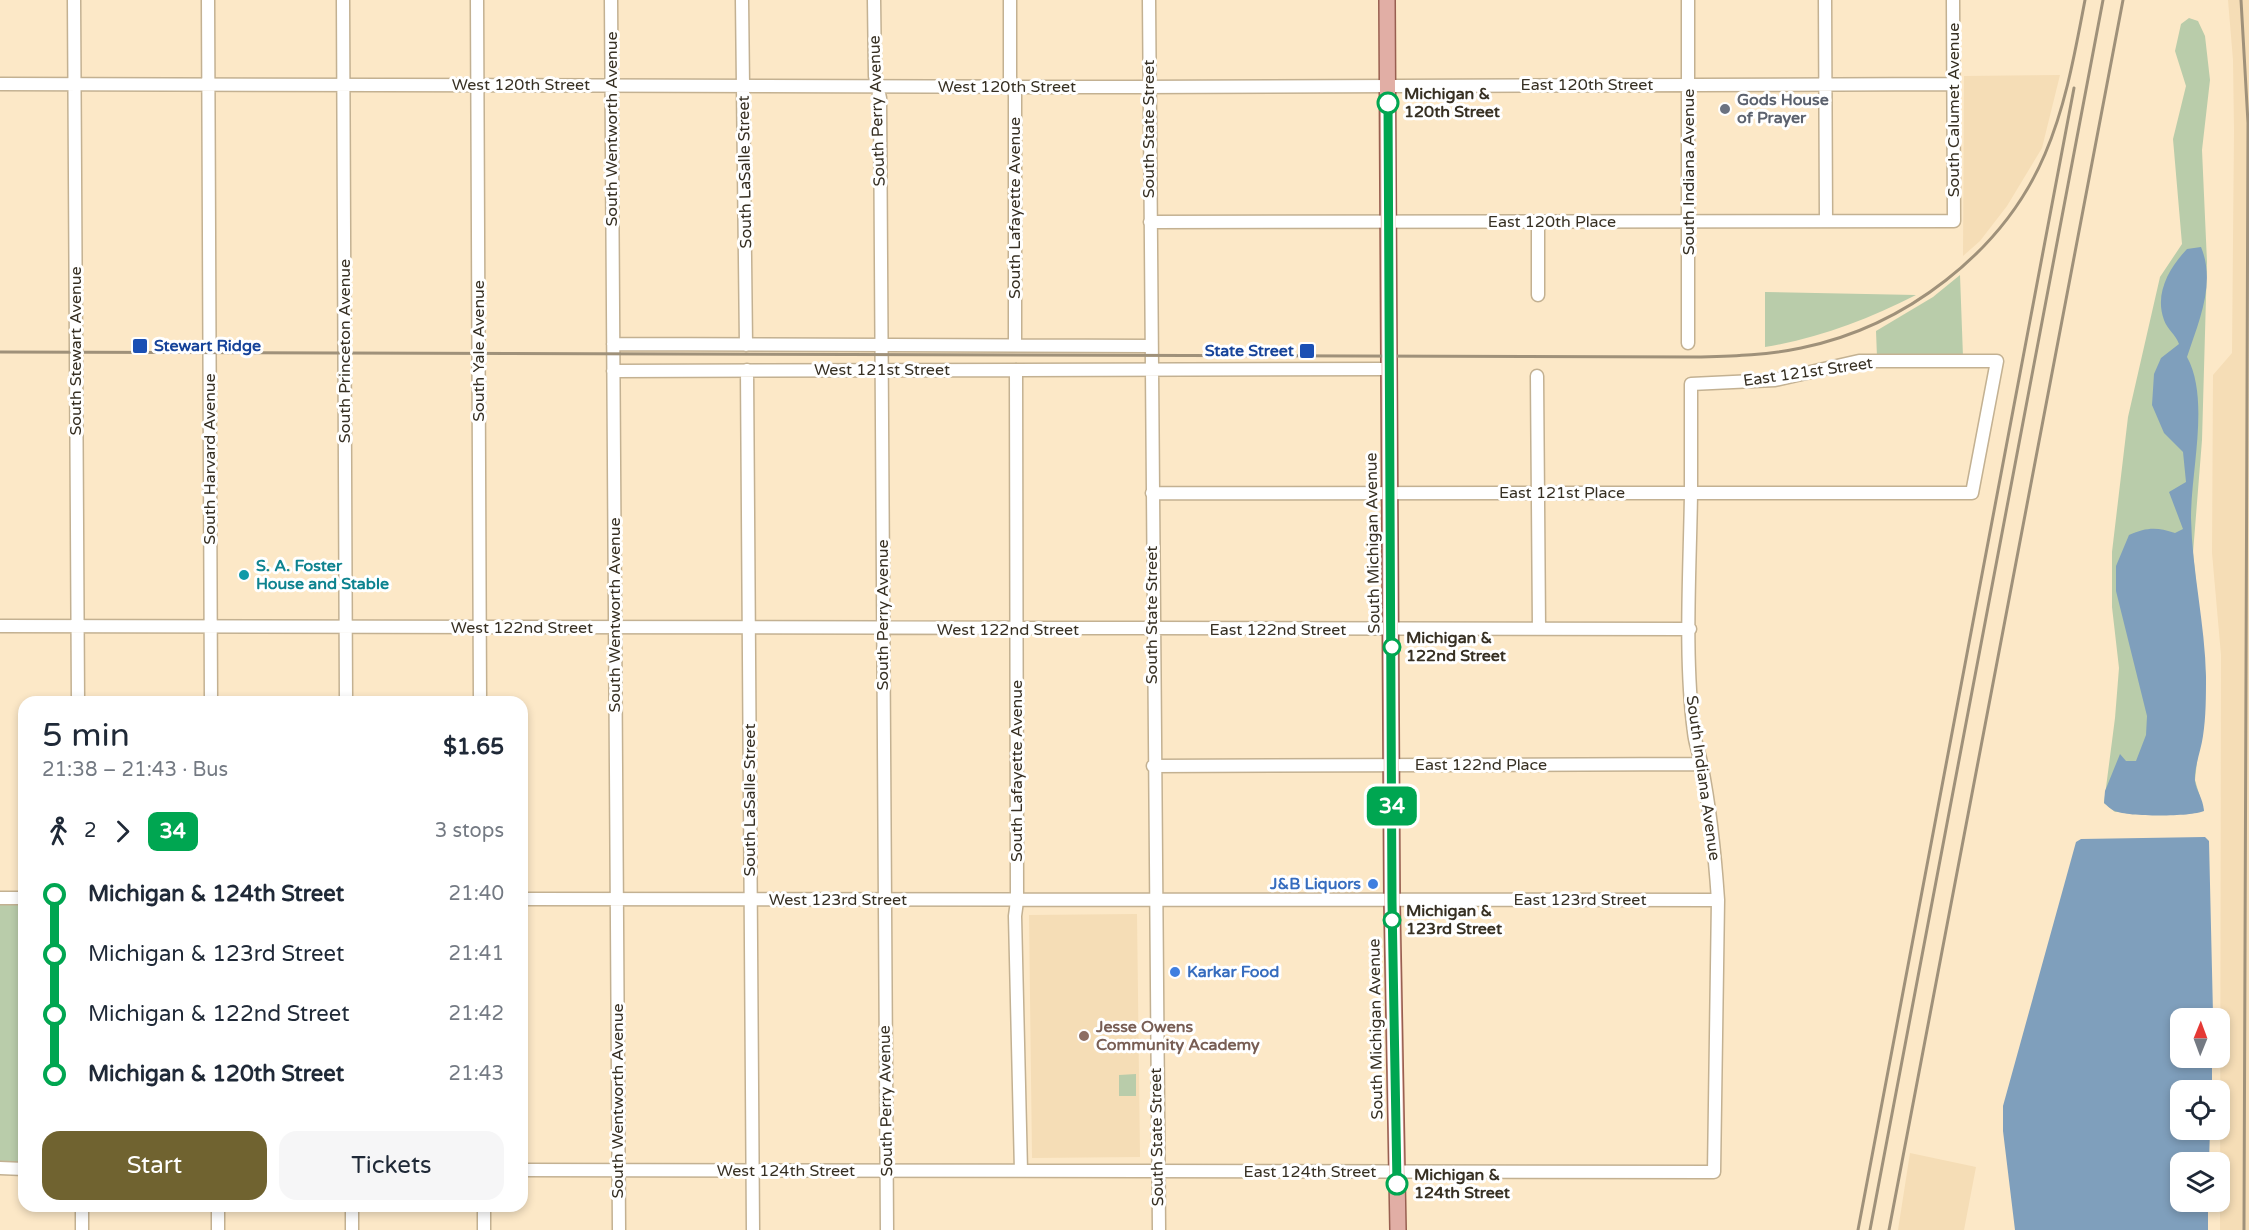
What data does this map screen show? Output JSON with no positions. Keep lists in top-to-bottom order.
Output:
{
  "streets": {
    "main road": ["South Michigan Avenue"],
    "street": [
      "West 120th Street",
      "East 120th Street",
      "South Calumet Avenue",
      "South Perry Avenue",
      "South Wentworth Avenue",
      "South State Street",
      "South LaSalle Street",
      "South Indiana Avenue",
      "South Lafayette Avenue",
      "East 120th Place",
      "South Stewart Avenue",
      "South Princeton Avenue",
      "South Yale Avenue",
      "West 121st Street",
      "East 121st Street",
      "South Harvard Avenue",
      "East 121st Place",
      "West 122nd Street",
      "East 122nd Street",
      "East 122nd Place",
      "West 123rd Street",
      "East 123rd Street",
      "West 124th Street",
      "East 124th Street"
    ]
  },
  "crossings": [
    ["West 120th Street", "East 120th Street"],
    ["West 120th Street", "South Perry Avenue"],
    ["West 120th Street", "South Wentworth Avenue"],
    ["West 120th Street", "South State Street"],
    ["West 120th Street", "South LaSalle Street"],
    ["West 120th Street", "South Lafayette Avenue"],
    ["West 120th Street", "South Stewart Avenue"],
    ["West 120th Street", "South Princeton Avenue"],
    ["West 120th Street", "South Yale Avenue"],
    ["West 120th Street", "South Harvard Avenue"],
    ["East 120th Street", "South Calumet Avenue"],
    ["East 120th Street", "South State Street"],
    ["East 120th Street", "South Indiana Avenue"],
    ["East 120th Street", "South Michigan Avenue"],
    ["South Calumet Avenue", "East 120th Place"],
    ["South Perry Avenue", "West 121st Street"],
    ["South Perry Avenue", "West 122nd Street"],
    ["South Perry Avenue", "West 123rd Street"],
    ["South Perry Avenue", "West 124th Street"],
    ["South Wentworth Avenue", "West 121st Street"],
    ["South Wentworth Avenue", "West 122nd Street"],
    ["South Wentworth Avenue", "West 123rd Street"],
    ["South Wentworth Avenue", "West 124th Street"],
    ["South State Street", "East 120th Place"],
    ["South State Street", "West 121st Street"],
    ["South State Street", "East 121st Place"],
    ["South State Street", "West 122nd Street"],
    ["South State Street", "East 122nd Street"],
    ["South State Street", "East 122nd Place"],
    ["South State Street", "West 123rd Street"],
    ["South State Street", "East 123rd Street"],
    ["South State Street", "West 124th Street"],
    ["South State Street", "East 124th Street"],
    ["South LaSalle Street", "West 121st Street"],
    ["South LaSalle Street", "West 122nd Street"],
    ["South LaSalle Street", "West 123rd Street"],
    ["South LaSalle Street", "West 124th Street"],
    ["South Indiana Avenue", "East 120th Place"],
    ["South Indiana Avenue", "East 121st Street"],
    ["South Indiana Avenue", "East 121st Place"],
    ["South Indiana Avenue", "East 122nd Street"],
    ["South Indiana Avenue", "East 122nd Place"],
    ["South Indiana Avenue", "East 123rd Street"],
    ["South Indiana Avenue", "East 124th Street"],
    ["South Lafayette Avenue", "West 121st Street"],
    ["South Lafayette Avenue", "West 122nd Street"],
    ["South Lafayette Avenue", "West 123rd Street"],
    ["South Lafayette Avenue", "West 124th Street"],
    ["East 120th Place", "South Michigan Avenue"],
    ["South Stewart Avenue", "West 122nd Street"],
    ["South Princeton Avenue", "West 122nd Street"],
    ["South Yale Avenue", "West 122nd Street"],
    ["East 121st Street", "East 121st Place"],
    ["South Harvard Avenue", "West 122nd Street"],
    ["East 121st Place", "South Michigan Avenue"],
    ["South Michigan Avenue", "East 122nd Street"],
    ["South Michigan Avenue", "East 122nd Place"],
    ["South Michigan Avenue", "East 123rd Street"],
    ["South Michigan Avenue", "East 124th Street"],
    ["West 122nd Street", "East 122nd Street"],
    ["West 123rd Street", "East 123rd Street"],
    ["West 124th Street", "East 124th Street"]
  ],
  "places": {
    "other": [
      "Michigan & 120th Street",
      "Gods House of Prayer",
      "S. A. Foster House and Stable",
      "Michigan & 122nd Street",
      "J&B Liquors",
      "Michigan & 123rd Street",
      "Karkar Food",
      "Jesse Owens Community Academy",
      "Michigan & 124th Street"
    ],
    "transit": ["Stewart Ridge", "State Street"]
  },
  "lines": ["bus line 34"],
  "north": "top",
  "page": {
    "on_map": "34",
    "heading": ["5 min", "21:38 – 21:43 · Bus", "$1.65"],
    "legs": ["2", "34", "3 stops"],
    "list": [
      {
        "name": "Michigan & 124th Street",
        "value": "21:40"
      },
      {
        "name": "Michigan & 123rd Street",
        "value": "21:41"
      },
      {
        "name": "Michigan & 122nd Street",
        "value": "21:42"
      },
      {
        "name": "Michigan & 120th Street",
        "value": "21:43"
      }
    ],
    "buttons": ["Start", "Tickets"]
  }
}
